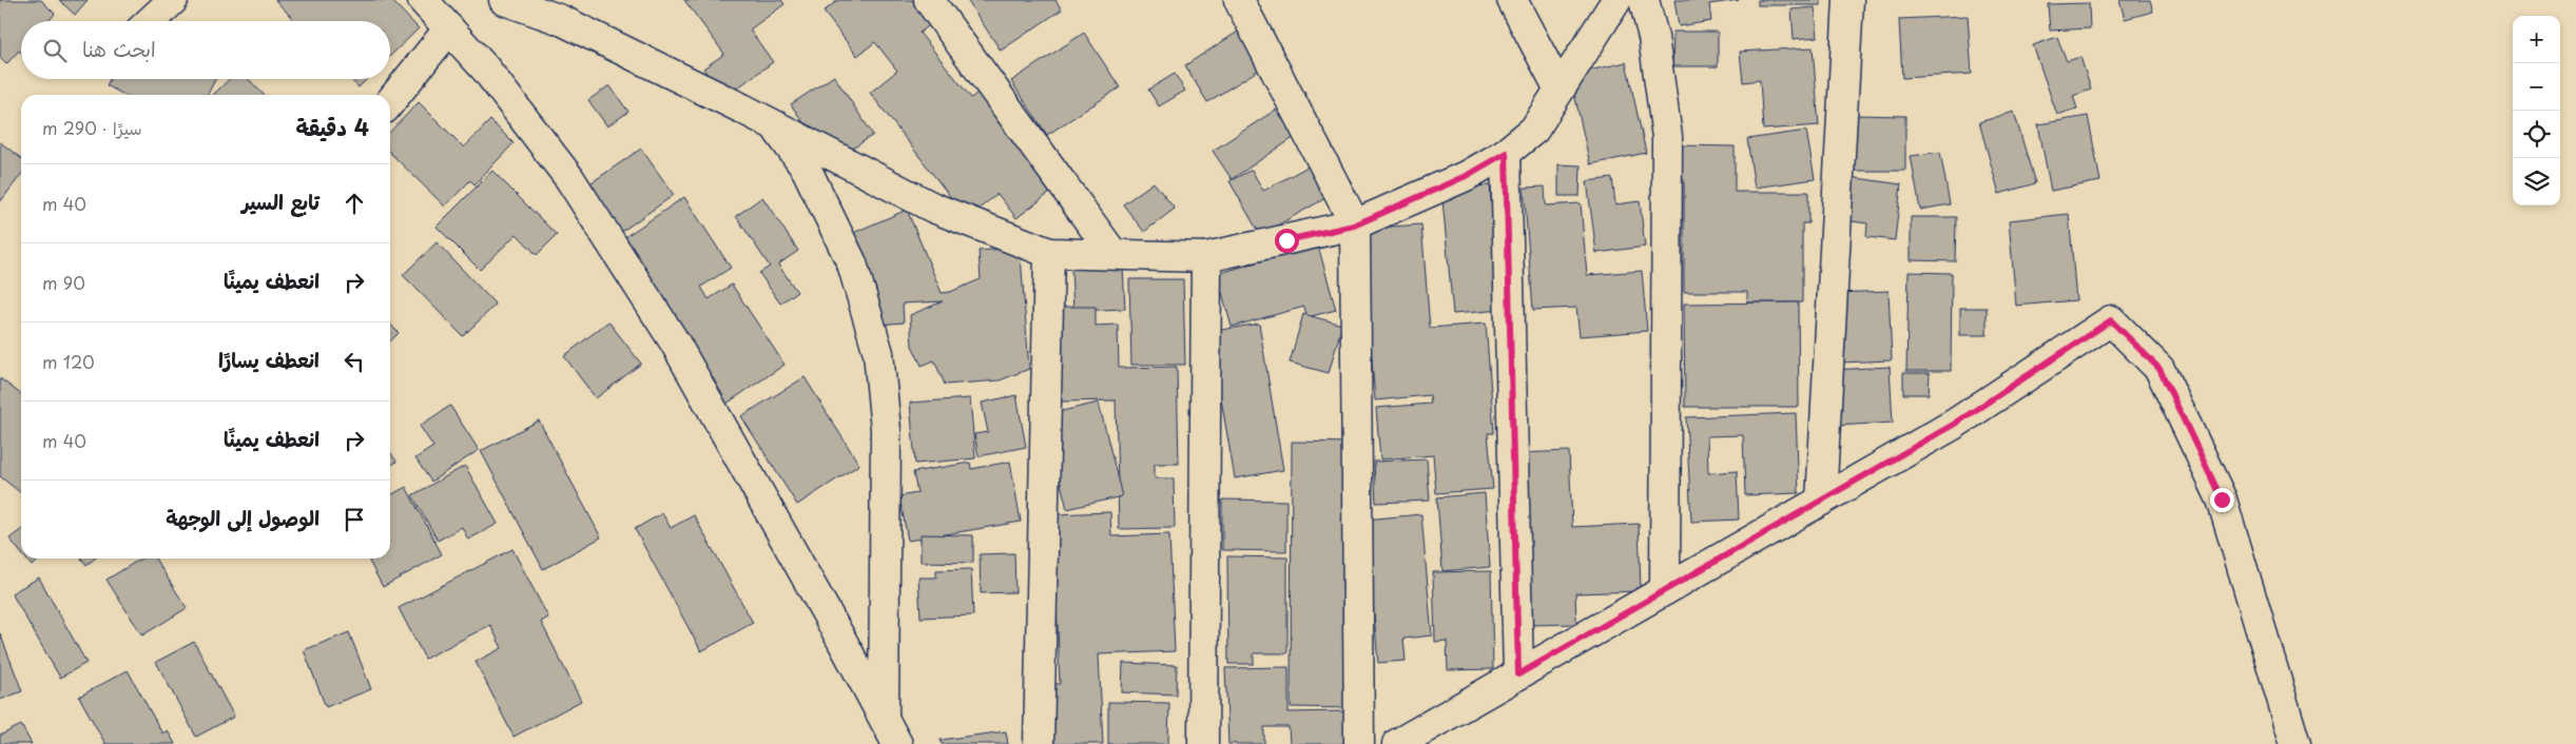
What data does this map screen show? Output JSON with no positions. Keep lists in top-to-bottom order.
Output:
{
  "page": {
    "map_buttons": ["+", "−"],
    "search": "ابحث هنا",
    "heading": ["4 دقيقة", "سيرًا · 290 m"],
    "list": [
      ["تابع السير", "40 m"],
      ["انعطف يمينًا", "90 m"],
      ["انعطف يسارًا", "120 m"],
      ["انعطف يمينًا", "40 m"],
      "الوصول إلى الوجهة"
    ]
  }
}
